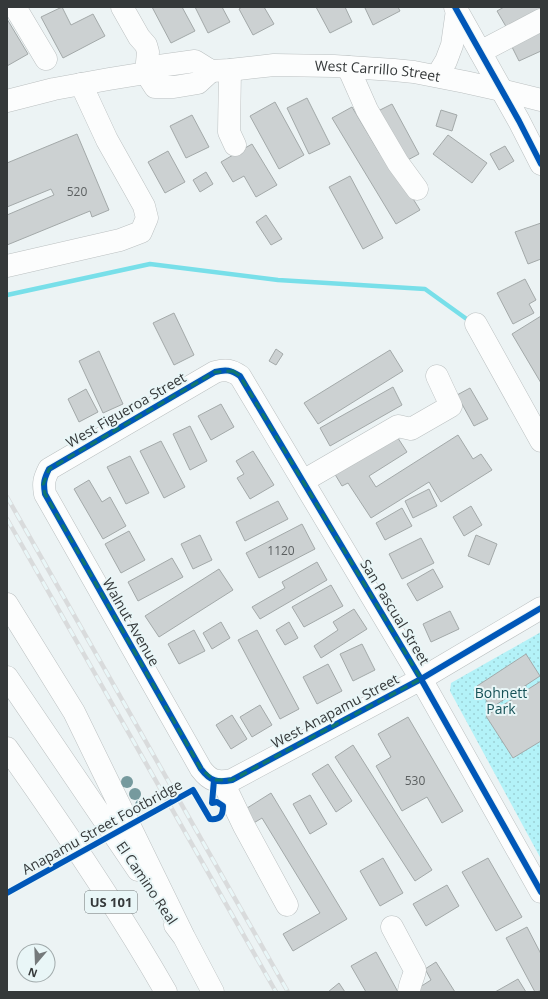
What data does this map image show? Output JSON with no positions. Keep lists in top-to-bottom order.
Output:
{
  "streets": {
    "main road": [
      "West Carrillo Street",
      "West Figueroa Street",
      "San Pascual Street",
      "Walnut Avenue",
      "West Anapamu Street",
      "El Camino Real",
      "US 101"
    ],
    "cycle path": ["Anapamu Street Footbridge"]
  },
  "crossings": [
    ["West Figueroa Street", "San Pascual Street"],
    ["West Figueroa Street", "Walnut Avenue"],
    ["San Pascual Street", "West Anapamu Street"],
    ["Walnut Avenue", "West Anapamu Street"]
  ],
  "parks": ["Bohnett Park"],
  "house_numbers": ["520", "1120", "530"],
  "north": "bottom"
}
